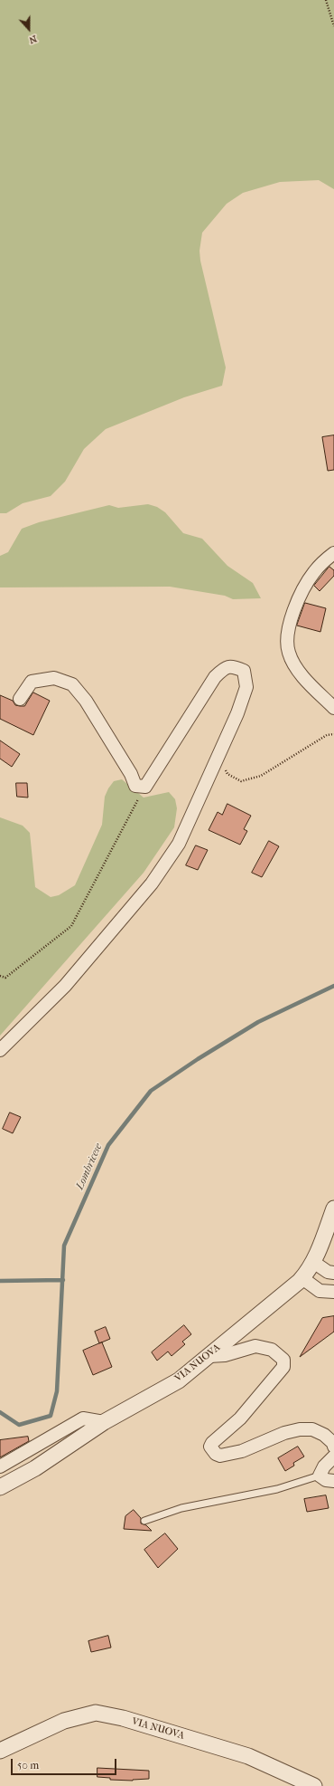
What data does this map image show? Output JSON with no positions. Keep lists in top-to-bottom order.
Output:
{
  "streets": {
    "street": ["VIA NUOVA"]
  },
  "water": ["Lombricese"],
  "scale_bar": "50 m",
  "north": "bottom"
}
